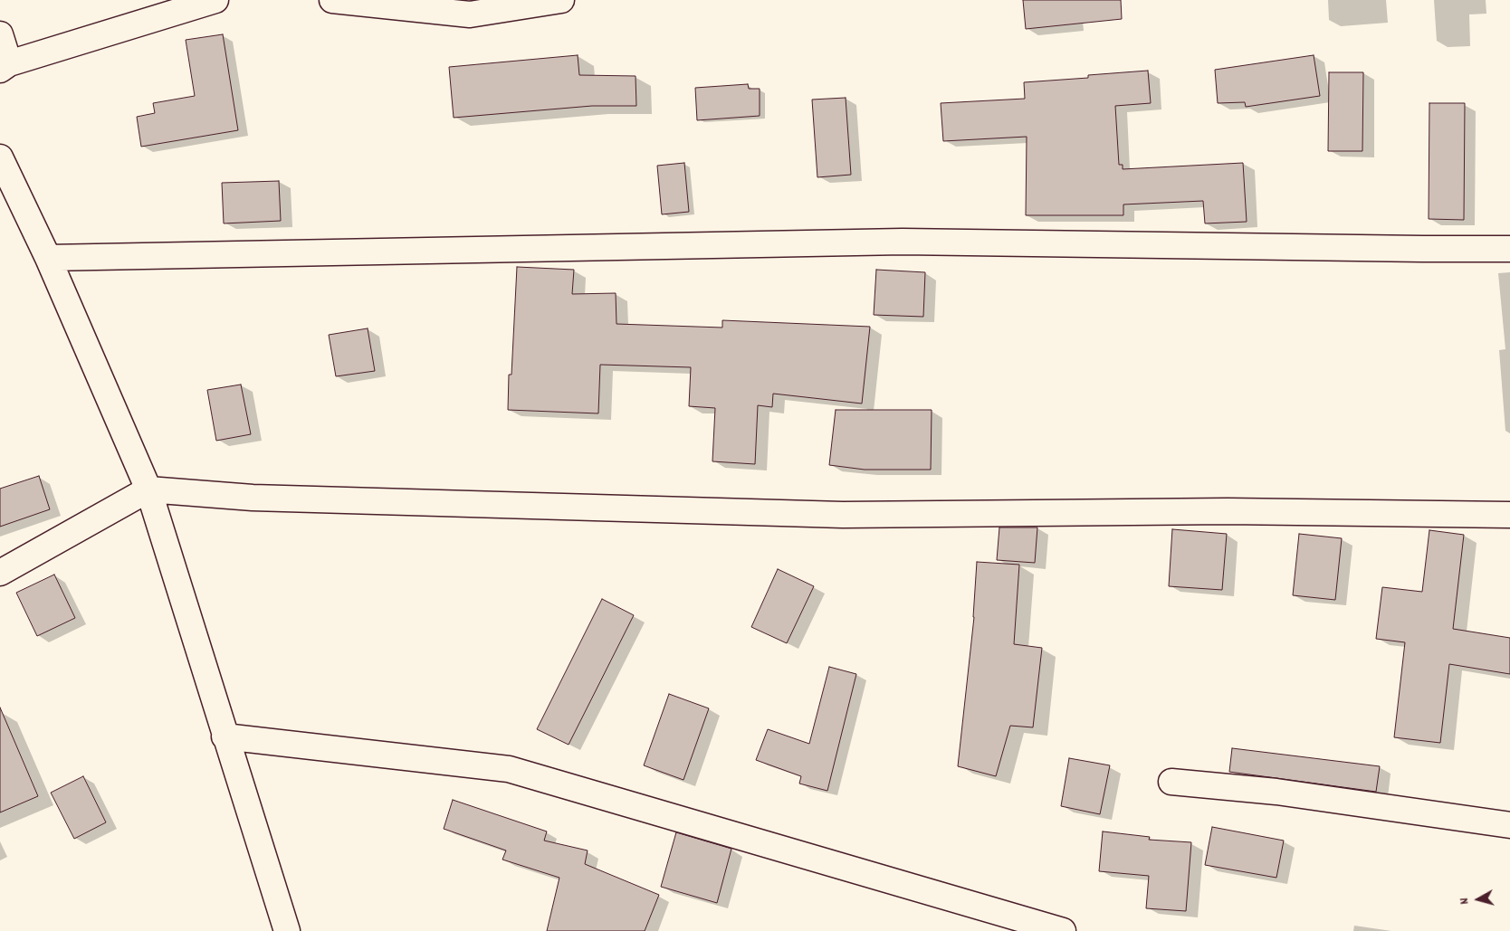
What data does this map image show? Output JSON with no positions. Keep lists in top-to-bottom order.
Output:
{
  "north": "left"
}
